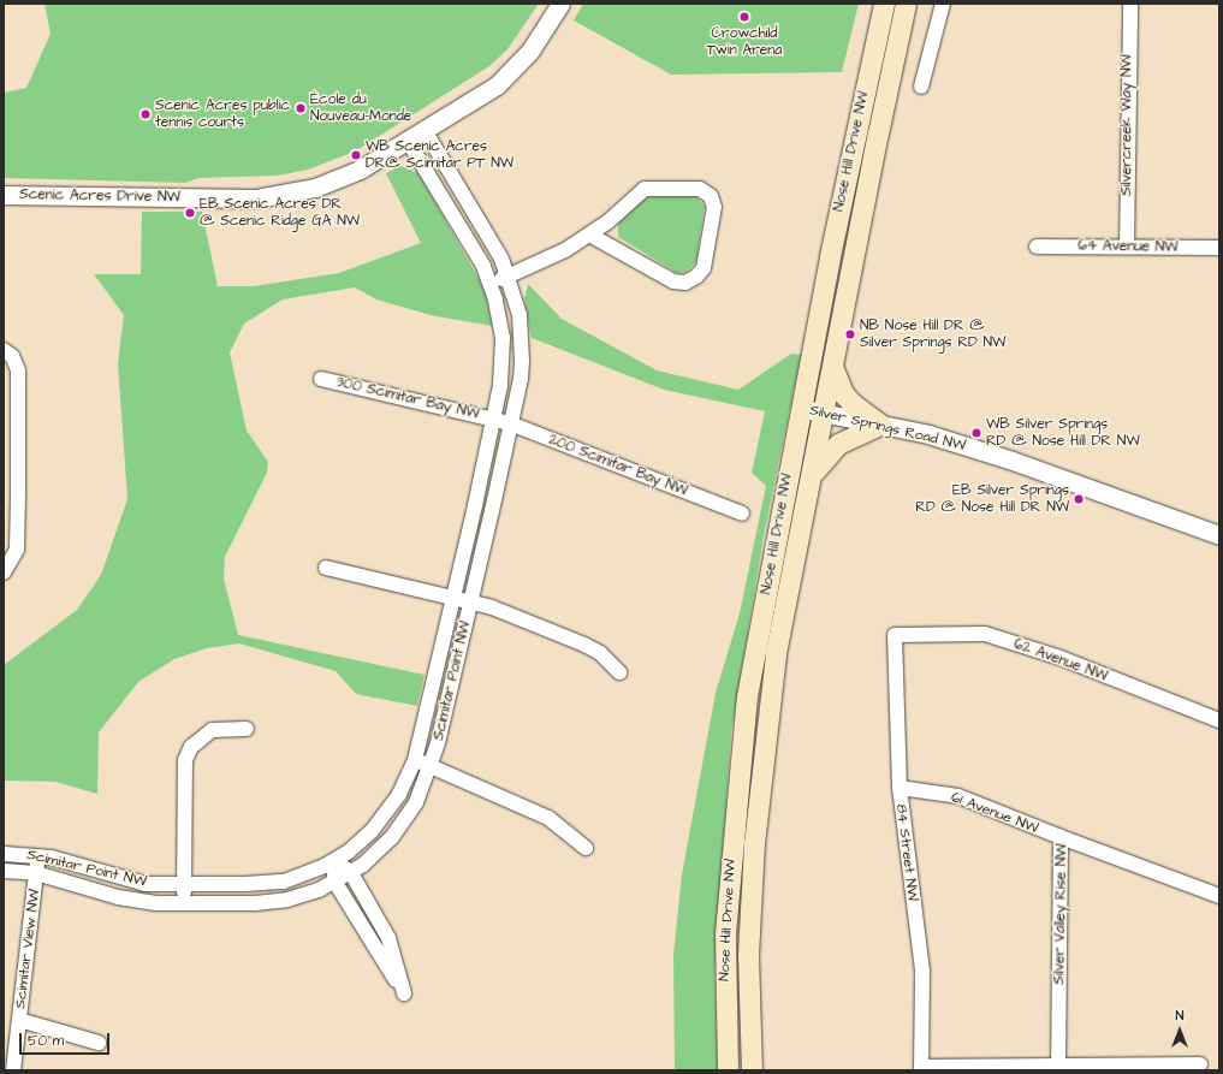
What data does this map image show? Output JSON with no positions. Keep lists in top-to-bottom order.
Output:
{
  "streets": {
    "main road": ["Nose Hill Drive NW"],
    "street": [
      "Silvercreek Way NW",
      "Scenic Acres Drive NW",
      "64 Avenue NW",
      "300 Scimitar Bay NW",
      "Silver Springs Road NW",
      "200 Scimitar Bay NW",
      "62 Avenue NW",
      "Scimitar Point NW",
      "61 Avenue NW",
      "84 Street NW",
      "Silver Valley Rise NW",
      "Scimitar View NW"
    ]
  },
  "crossings": [
    ["Silvercreek Way NW", "64 Avenue NW"],
    ["Nose Hill Drive NW", "Silver Springs Road NW"],
    ["Scenic Acres Drive NW", "Scimitar Point NW"],
    ["300 Scimitar Bay NW", "200 Scimitar Bay NW"],
    ["300 Scimitar Bay NW", "Scimitar Point NW"],
    ["200 Scimitar Bay NW", "Scimitar Point NW"],
    ["62 Avenue NW", "84 Street NW"],
    ["Scimitar Point NW", "Scimitar View NW"],
    ["61 Avenue NW", "84 Street NW"],
    ["61 Avenue NW", "Silver Valley Rise NW"]
  ],
  "places": [
    "Crowchild Twin Arena",
    "École du Nouveau-Monde",
    "Scenic Acres public tennis courts",
    "WB Scenic Acres DR@ Scimitar PT NW",
    "EB Scenic Acres DR @ Scenic Ridge GA NW",
    "NB Nose Hill DR @ Silver Springs RD NW",
    "WB Silver Springs RD @ Nose Hill DR NW",
    "EB Silver Springs RD @ Nose Hill DR NW"
  ],
  "scale_bar": "50 m",
  "north": "top"
}
